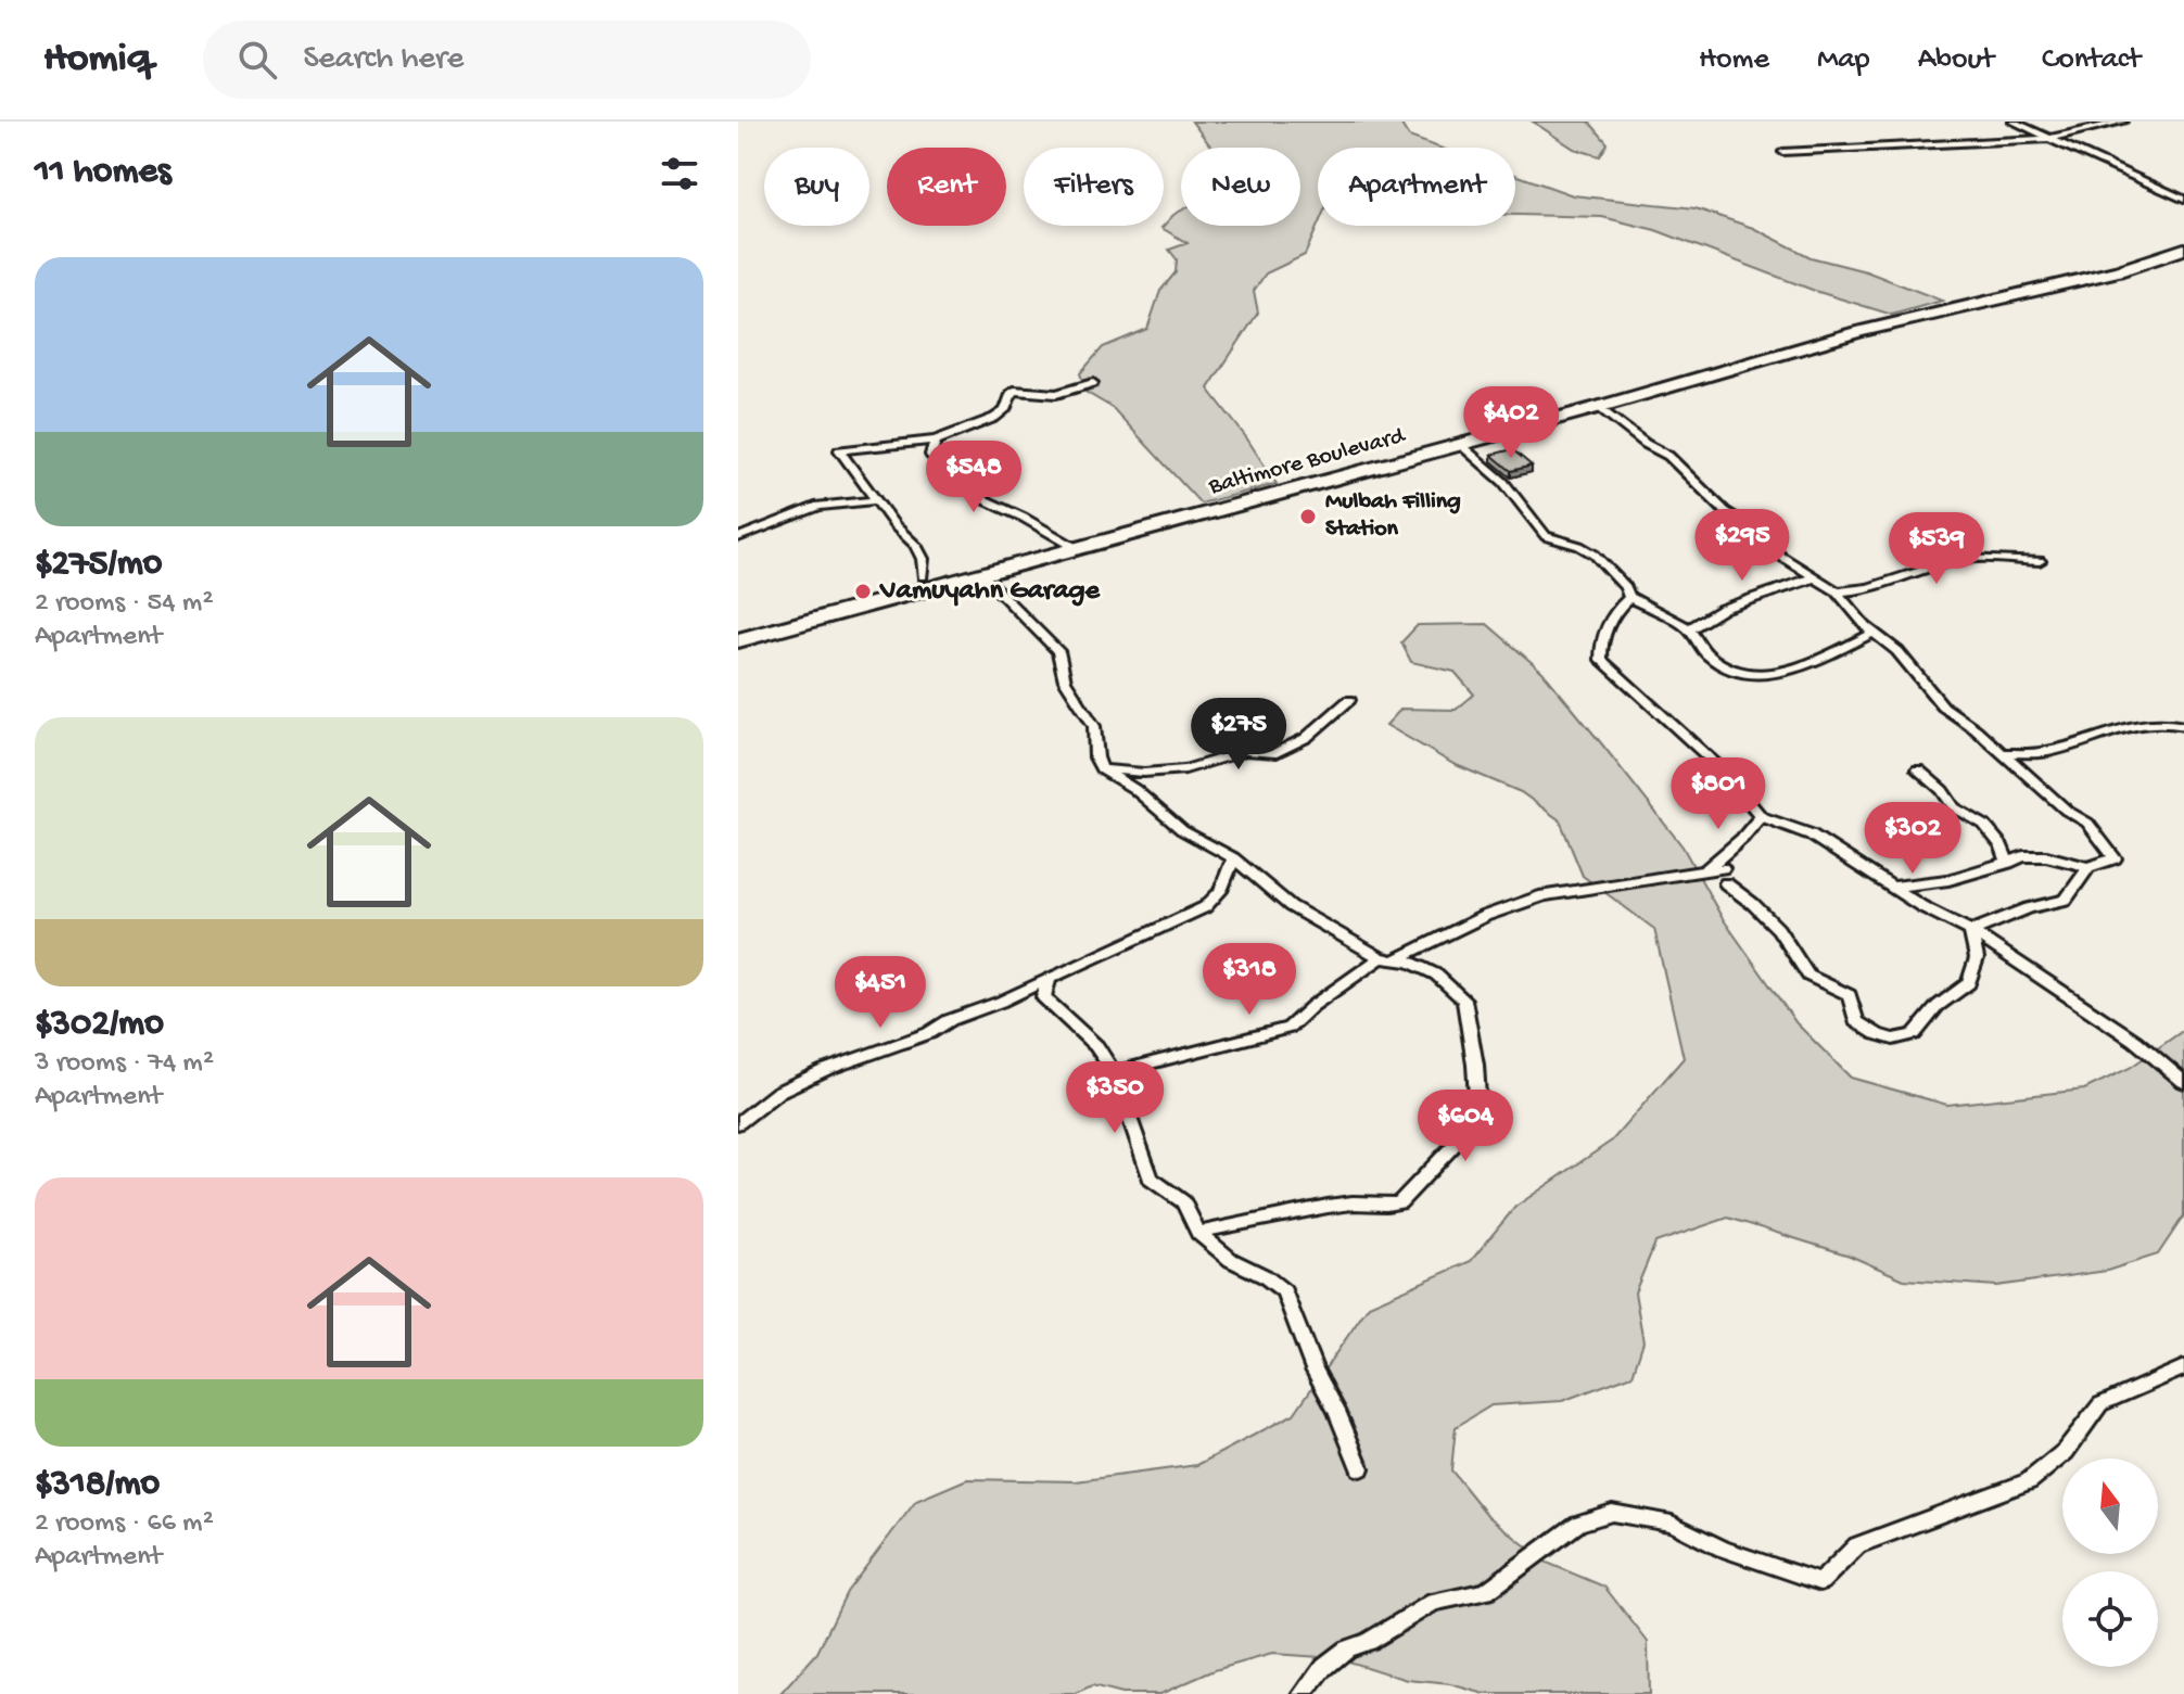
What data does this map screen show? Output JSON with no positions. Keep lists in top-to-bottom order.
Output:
{
  "streets": {
    "highway": ["Baltimore Boulevard"]
  },
  "places": ["Mulbah Filling Station", "Vamuyahn Garage"],
  "north": "top",
  "page": {
    "header": "Homiq",
    "search": "Search here",
    "nav": [
      "Home",
      "Map",
      "About",
      "Contact"
    ],
    "heading": "11 homes",
    "chip": [
      "Buy",
      "Rent",
      "Filters",
      "New",
      "Apartment"
    ],
    "list": [
      {
        "name": "$275/mo",
        "note": "2 rooms · 54 m² · Apartment"
      },
      {
        "name": "$302/mo",
        "note": "3 rooms · 74 m² · Apartment"
      },
      {
        "name": "$318/mo",
        "note": "2 rooms · 66 m² · Apartment"
      }
    ],
    "price": [
      "$402",
      "$548",
      "$295",
      "$539",
      "$275",
      "$801",
      "$302",
      "$318",
      "$451",
      "$350",
      "$604"
    ]
  }
}
